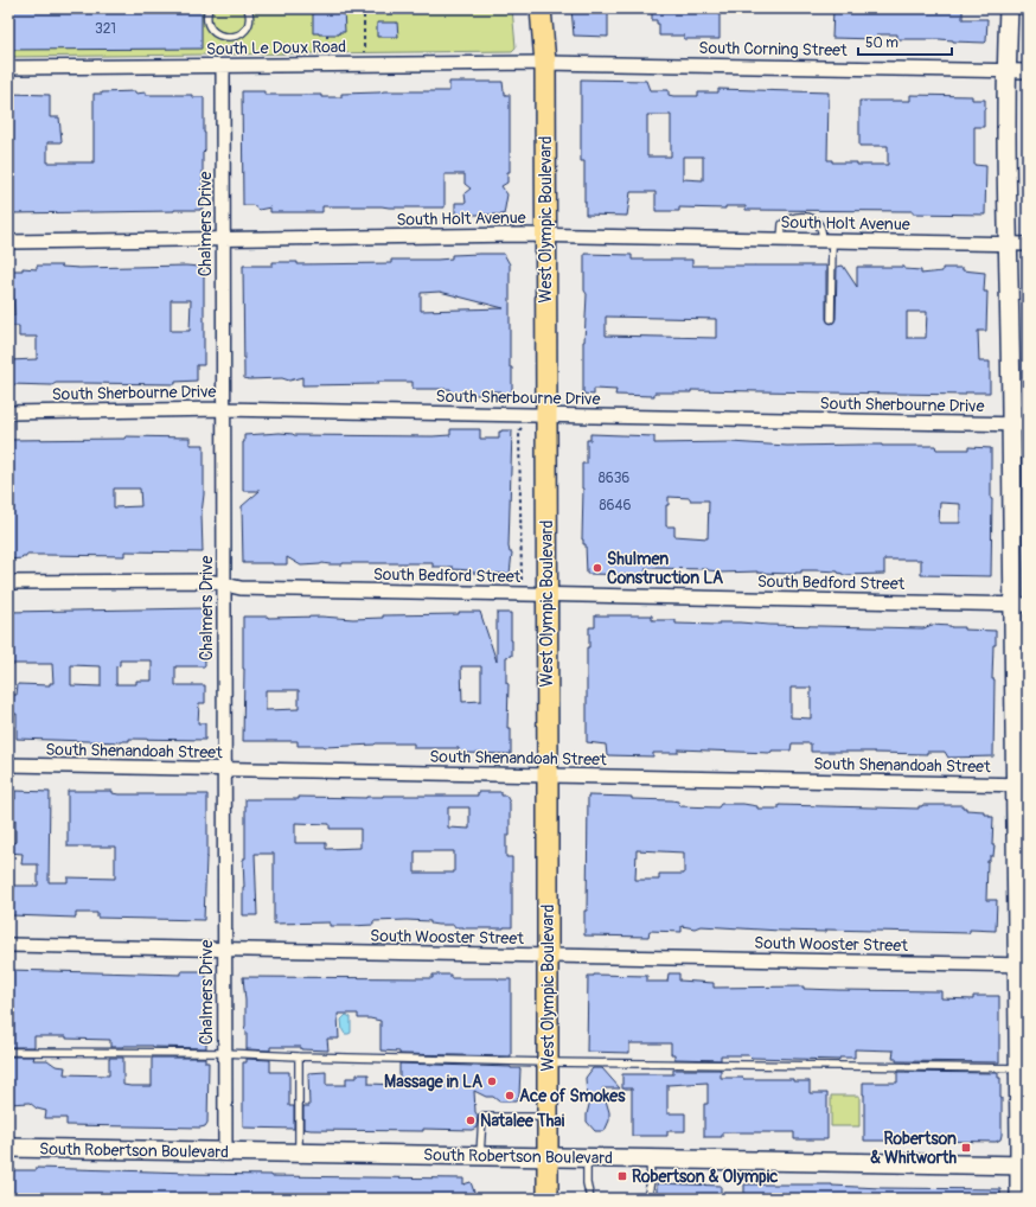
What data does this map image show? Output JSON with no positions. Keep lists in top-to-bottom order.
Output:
{
  "streets": {
    "main road": ["West Olympic Boulevard"],
    "street": [
      "South Le Doux Road",
      "South Corning Street",
      "South Holt Avenue",
      "Chalmers Drive",
      "South Sherbourne Drive",
      "South Bedford Street",
      "South Shenandoah Street",
      "South Wooster Street",
      "South Robertson Boulevard"
    ]
  },
  "crossings": [
    ["South Le Doux Road", "South Corning Street"],
    ["South Le Doux Road", "West Olympic Boulevard"],
    ["South Le Doux Road", "Chalmers Drive"],
    ["South Corning Street", "West Olympic Boulevard"],
    ["South Holt Avenue", "West Olympic Boulevard"],
    ["South Holt Avenue", "Chalmers Drive"],
    ["West Olympic Boulevard", "South Sherbourne Drive"],
    ["West Olympic Boulevard", "South Bedford Street"],
    ["West Olympic Boulevard", "South Shenandoah Street"],
    ["West Olympic Boulevard", "South Wooster Street"],
    ["West Olympic Boulevard", "South Robertson Boulevard"],
    ["Chalmers Drive", "South Sherbourne Drive"],
    ["Chalmers Drive", "South Bedford Street"],
    ["Chalmers Drive", "South Shenandoah Street"],
    ["Chalmers Drive", "South Wooster Street"],
    ["Chalmers Drive", "South Robertson Boulevard"]
  ],
  "places": {
    "other": [
      "Shulmen Construction LA",
      "Massage in LA",
      "Ace of Smokes",
      "Natalee Thai"
    ],
    "transit": ["Robertson & Whitworth", "Robertson & Olympic"]
  },
  "house_numbers": ["321", "8636", "8646"],
  "scale_bar": "50 m"
}
